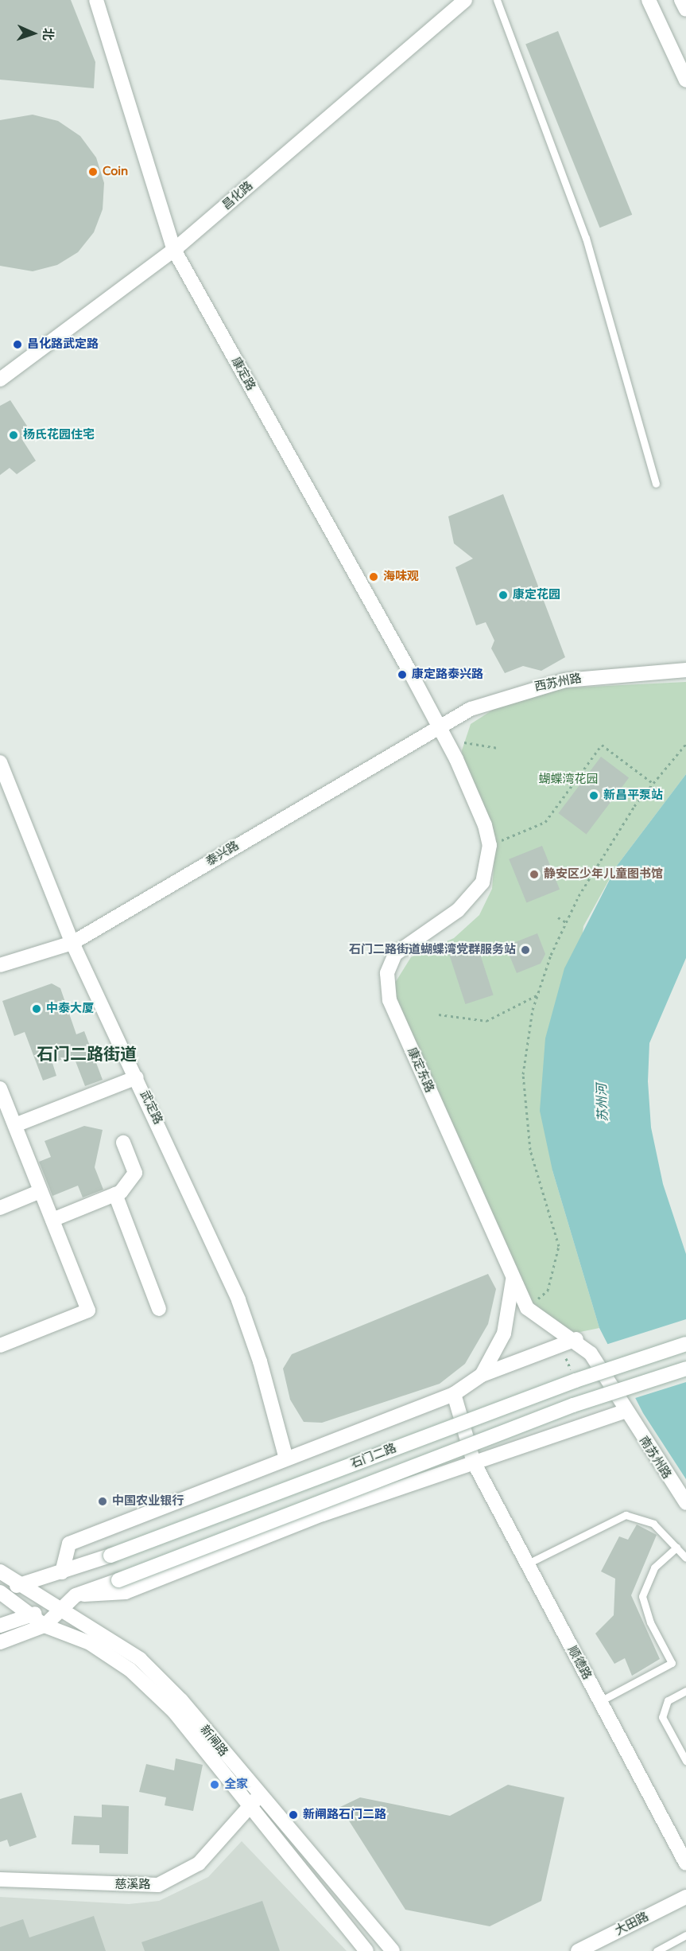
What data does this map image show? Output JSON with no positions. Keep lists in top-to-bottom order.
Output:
{
  "streets": {
    "street": [
      "昌化路",
      "康定路",
      "西苏州路",
      "泰兴路",
      "康定东路",
      "武定路",
      "石门二路",
      "南苏州路",
      "顺德路",
      "新闸路",
      "慈溪路",
      "大田路"
    ]
  },
  "crossings": [
    ["昌化路", "康定路"],
    ["康定路", "西苏州路"],
    ["康定路", "泰兴路"],
    ["康定路", "康定东路"],
    ["西苏州路", "泰兴路"],
    ["西苏州路", "康定东路"],
    ["泰兴路", "康定东路"],
    ["泰兴路", "武定路"],
    ["石门二路", "新闸路"],
    ["新闸路", "慈溪路"]
  ],
  "districts": ["石门二路街道"],
  "water": ["苏州河"],
  "parks": ["蝴蝶湾花园"],
  "places": [
    "Coin",
    "昌化路武定路",
    "杨氏花园住宅",
    "海味观",
    "康定花园",
    "康定路泰兴路",
    "新昌平泵站",
    "静安区少年儿童图书馆",
    "石门二路街道蝴蝶湾党群服务站",
    "中泰大厦",
    "中国农业银行",
    "全家",
    "新闸路石门二路"
  ],
  "north": "right"
}
